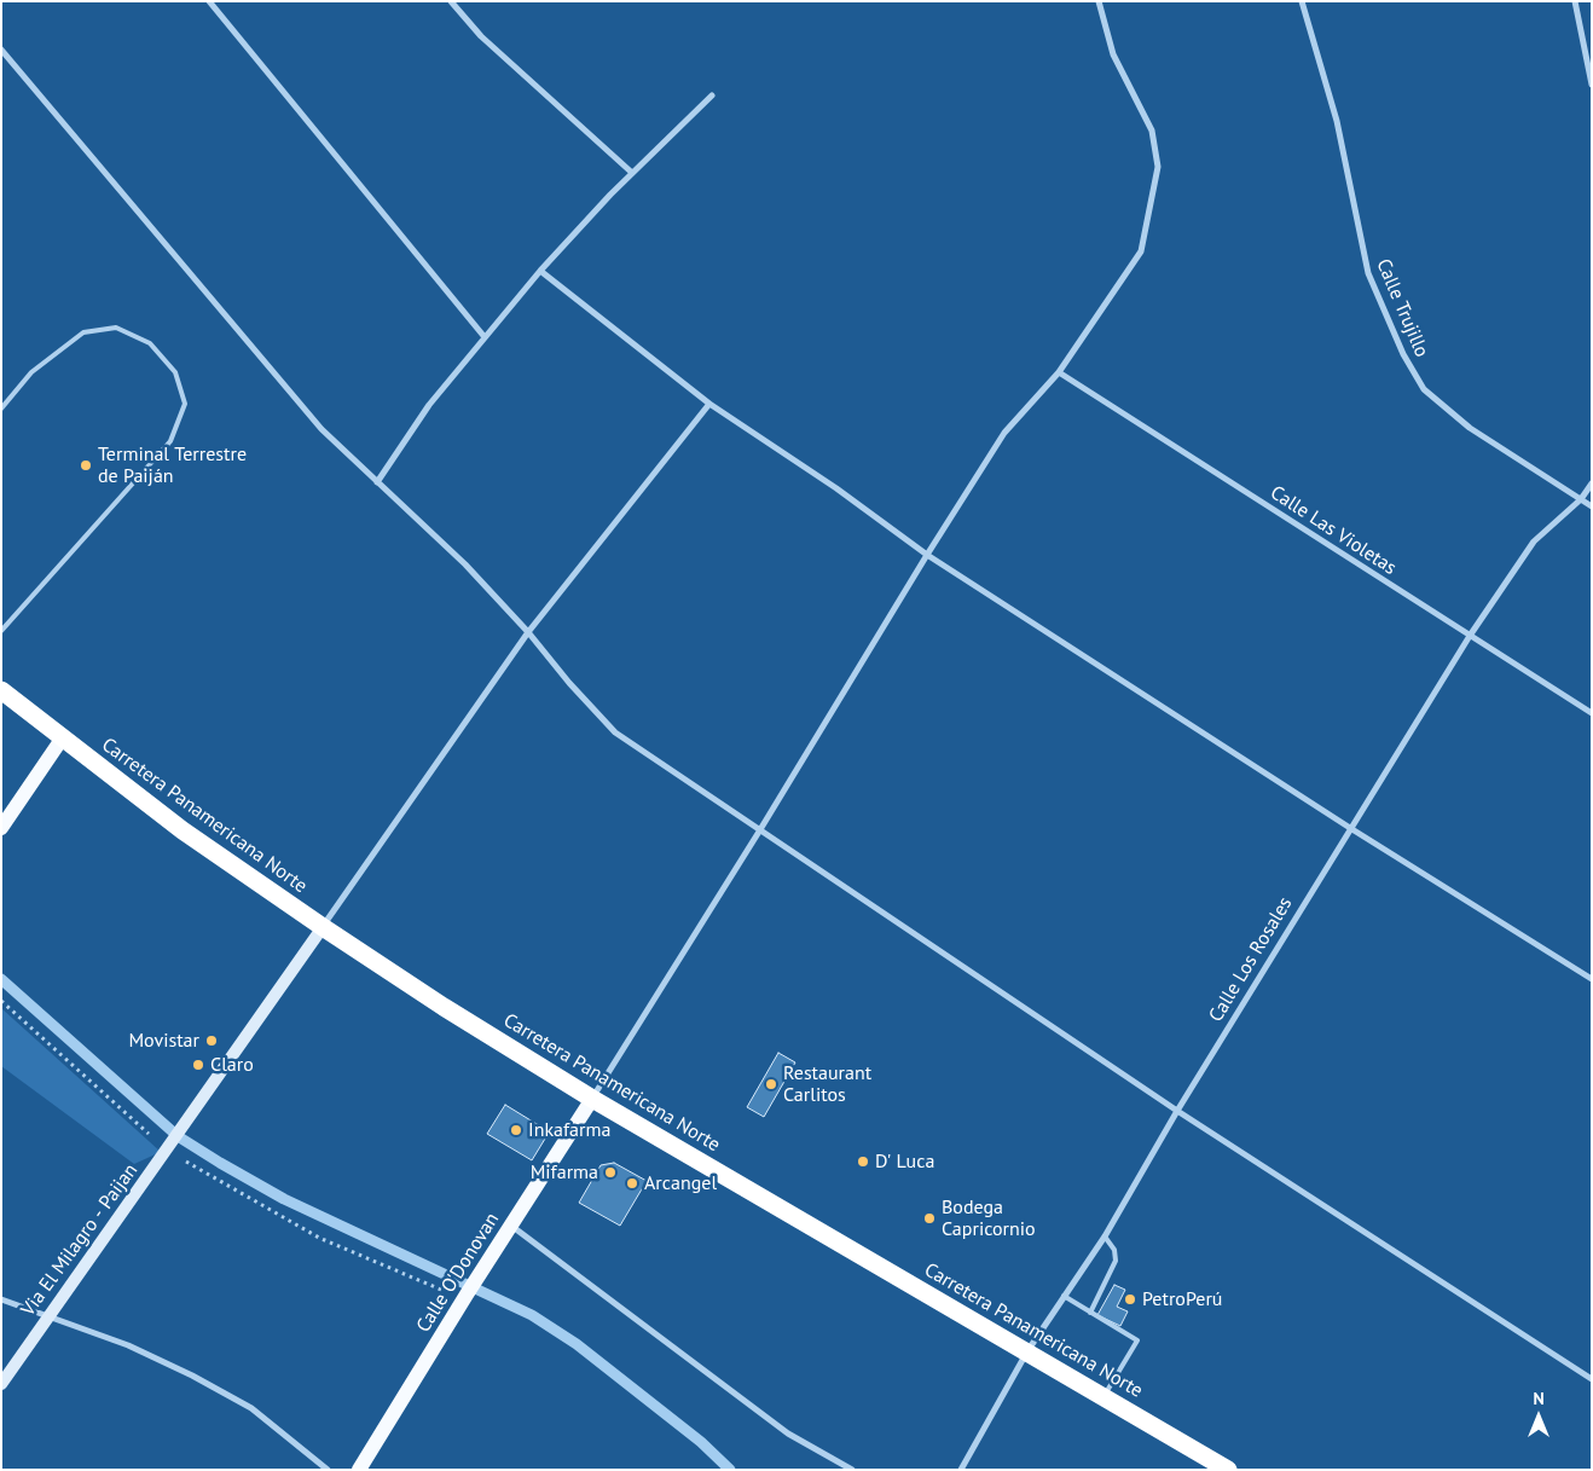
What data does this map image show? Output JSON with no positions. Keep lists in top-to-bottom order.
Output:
{
  "streets": {
    "highway": ["Carretera Panamericana Norte"],
    "main road": ["Calle O'Donovan"],
    "street": [
      "Calle Trujillo",
      "Calle Las Violetas",
      "Calle Los Rosales",
      "Via El Milagro - Paijan"
    ]
  },
  "crossings": [
    ["Calle Trujillo", "Calle Los Rosales"],
    ["Calle Las Violetas", "Calle Los Rosales"],
    ["Carretera Panamericana Norte", "Calle Los Rosales"],
    ["Carretera Panamericana Norte", "Via El Milagro - Paijan"],
    ["Carretera Panamericana Norte", "Calle O'Donovan"]
  ],
  "places": [
    "Terminal Terrestre de Paiján",
    "Movistar",
    "Claro",
    "Restaurant Carlitos",
    "Inkafarma",
    "D' Luca",
    "Mifarma",
    "Arcangel",
    "Bodega Capricornio",
    "PetroPerú"
  ],
  "north": "top"
}
